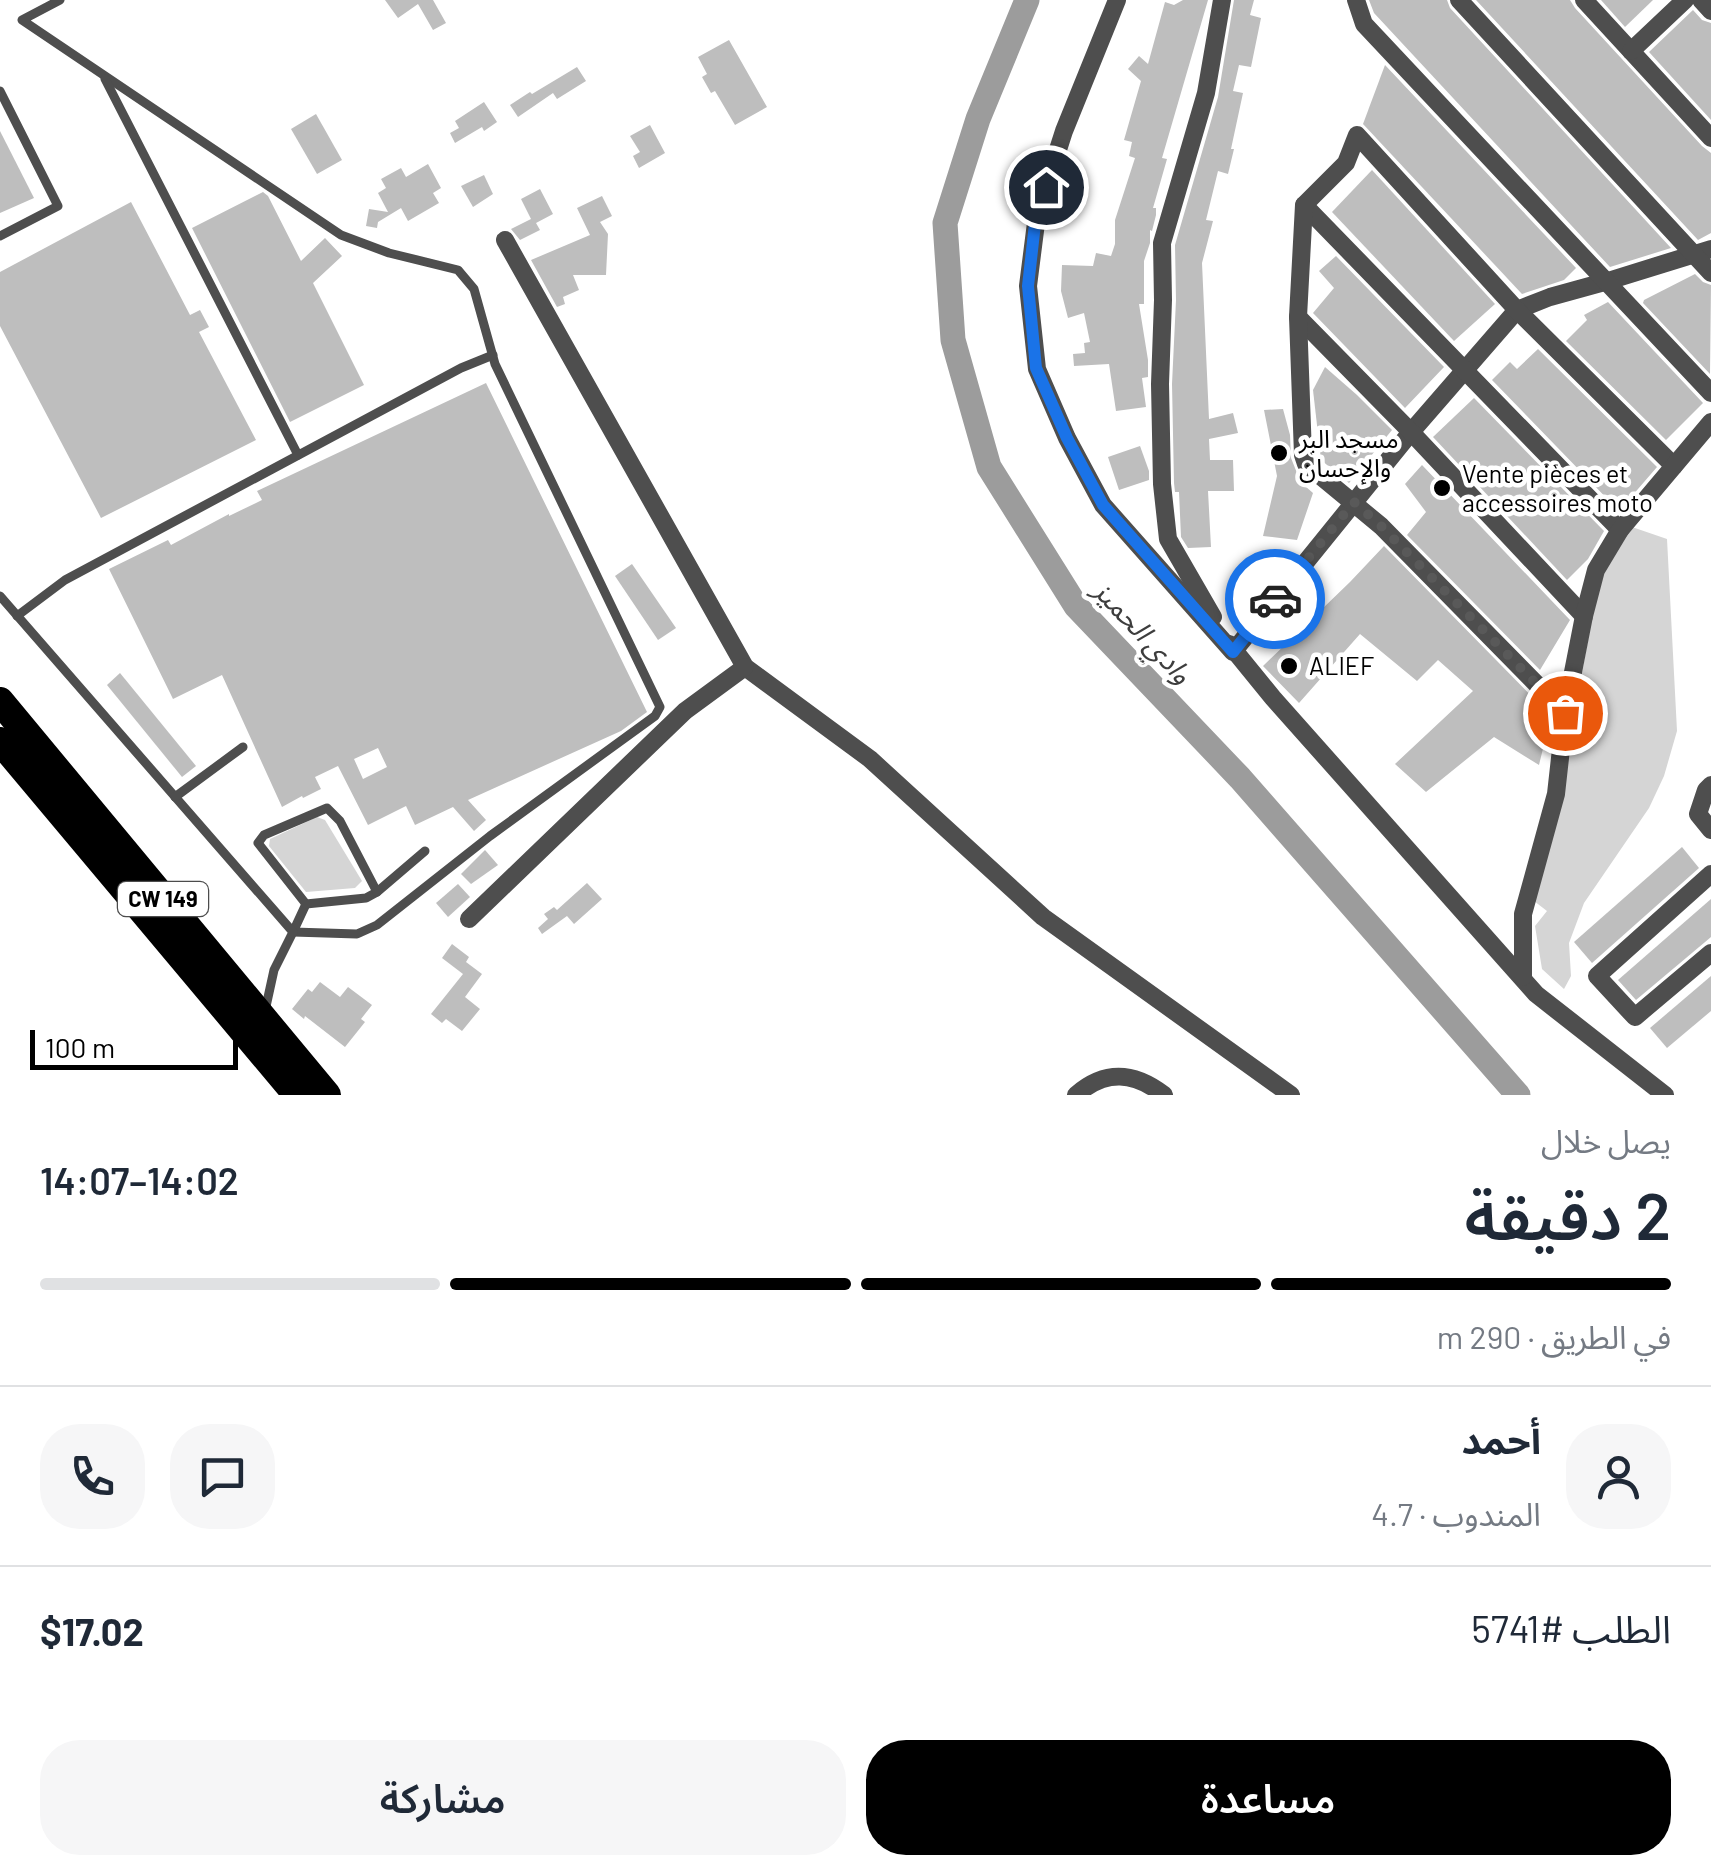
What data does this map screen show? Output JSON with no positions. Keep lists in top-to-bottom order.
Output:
{
  "streets": {
    "highway": ["CW 149"]
  },
  "water": ["وادي الحميز"],
  "places": ["مسجد البر والإحسان", "Vente pièces et accessoires moto", "ALIEF"],
  "scale_bar": "100 m",
  "page": {
    "scale": "100 m",
    "heading": ["2 دقيقة", "يصل خلال", "14:02–14:07"],
    "panel": [
      "أحمد",
      "المندوب · 4.7",
      "الطلب #5741",
      "$17.02"
    ],
    "bar": "في الطريق · 290 m",
    "buttons": ["مساعدة", "مشاركة"]
  }
}
